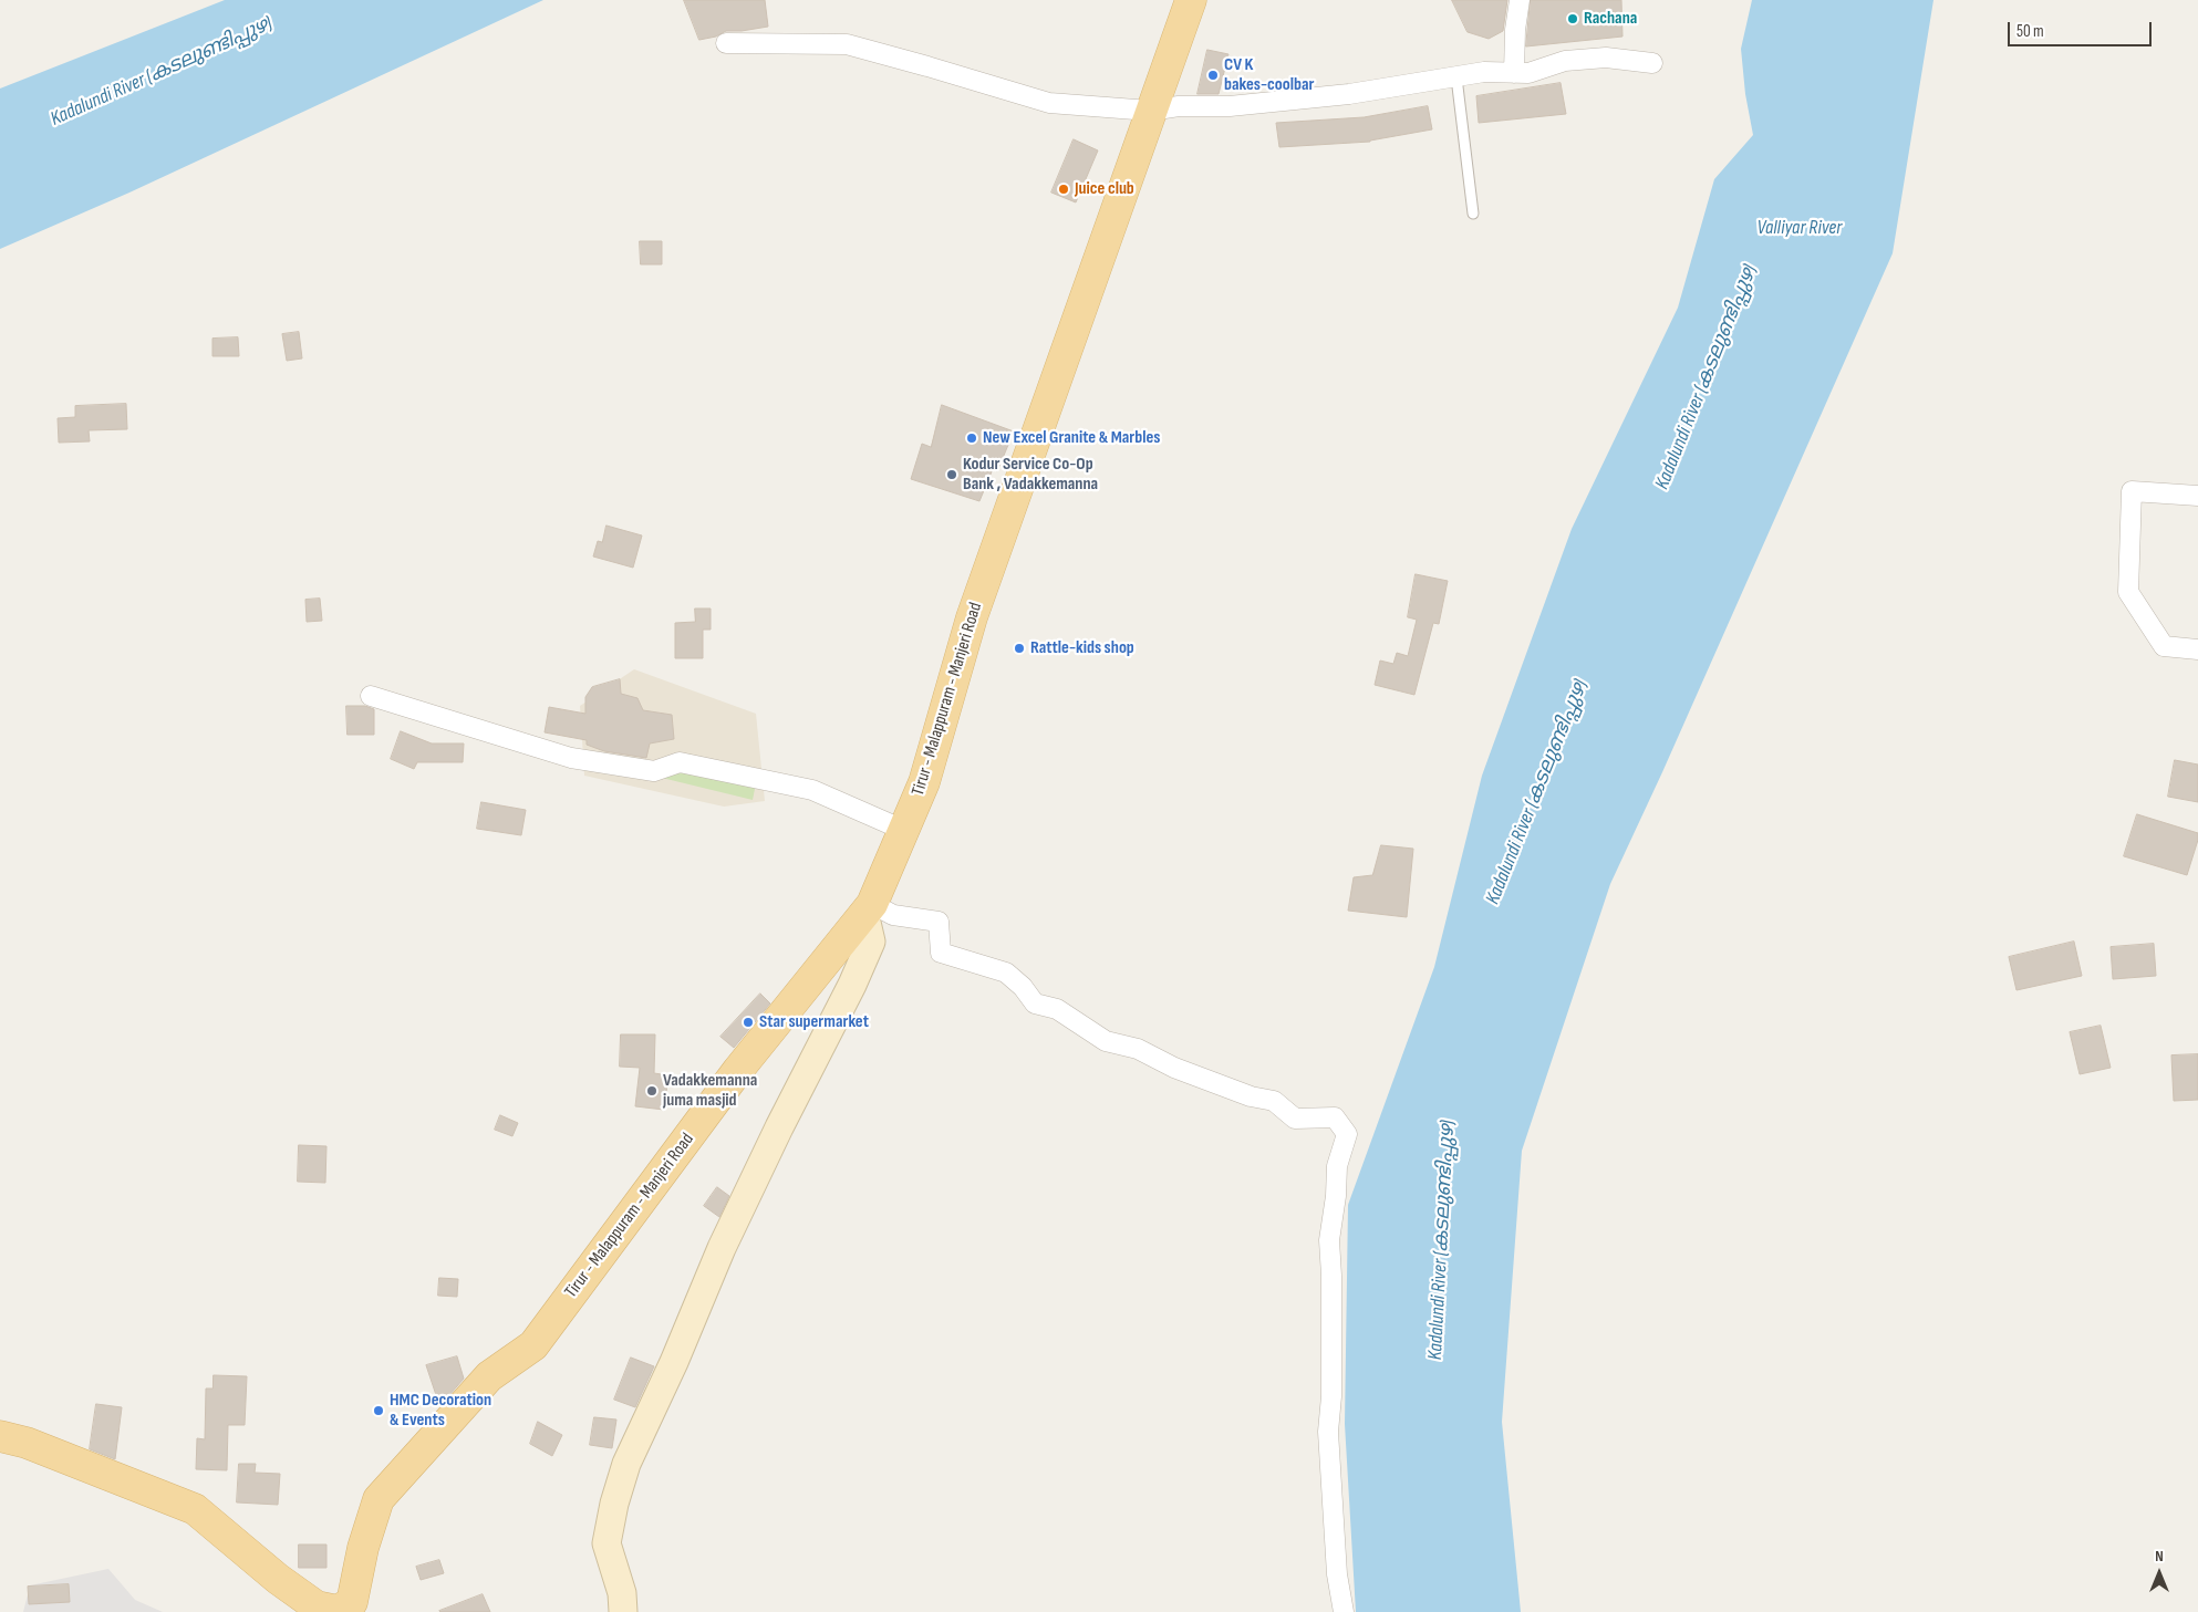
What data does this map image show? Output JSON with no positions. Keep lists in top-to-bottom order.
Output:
{
  "streets": {
    "main road": ["Tirur - Malappuram - Manjeri Road"]
  },
  "water": ["Kadalundi River (കടലുണ്ടിപ്പുഴ)", "Valliyar River"],
  "places": [
    "Rachana",
    "CV K bakes-coolbar",
    "Juice club",
    "New Excel Granite & Marbles",
    "Kodur Service Co-Op Bank , Vadakkemanna",
    "Rattle-kids shop",
    "Star supermarket",
    "Vadakkemanna juma masjid",
    "HMC Decoration & Events"
  ],
  "scale_bar": "50 m",
  "north": "top"
}
